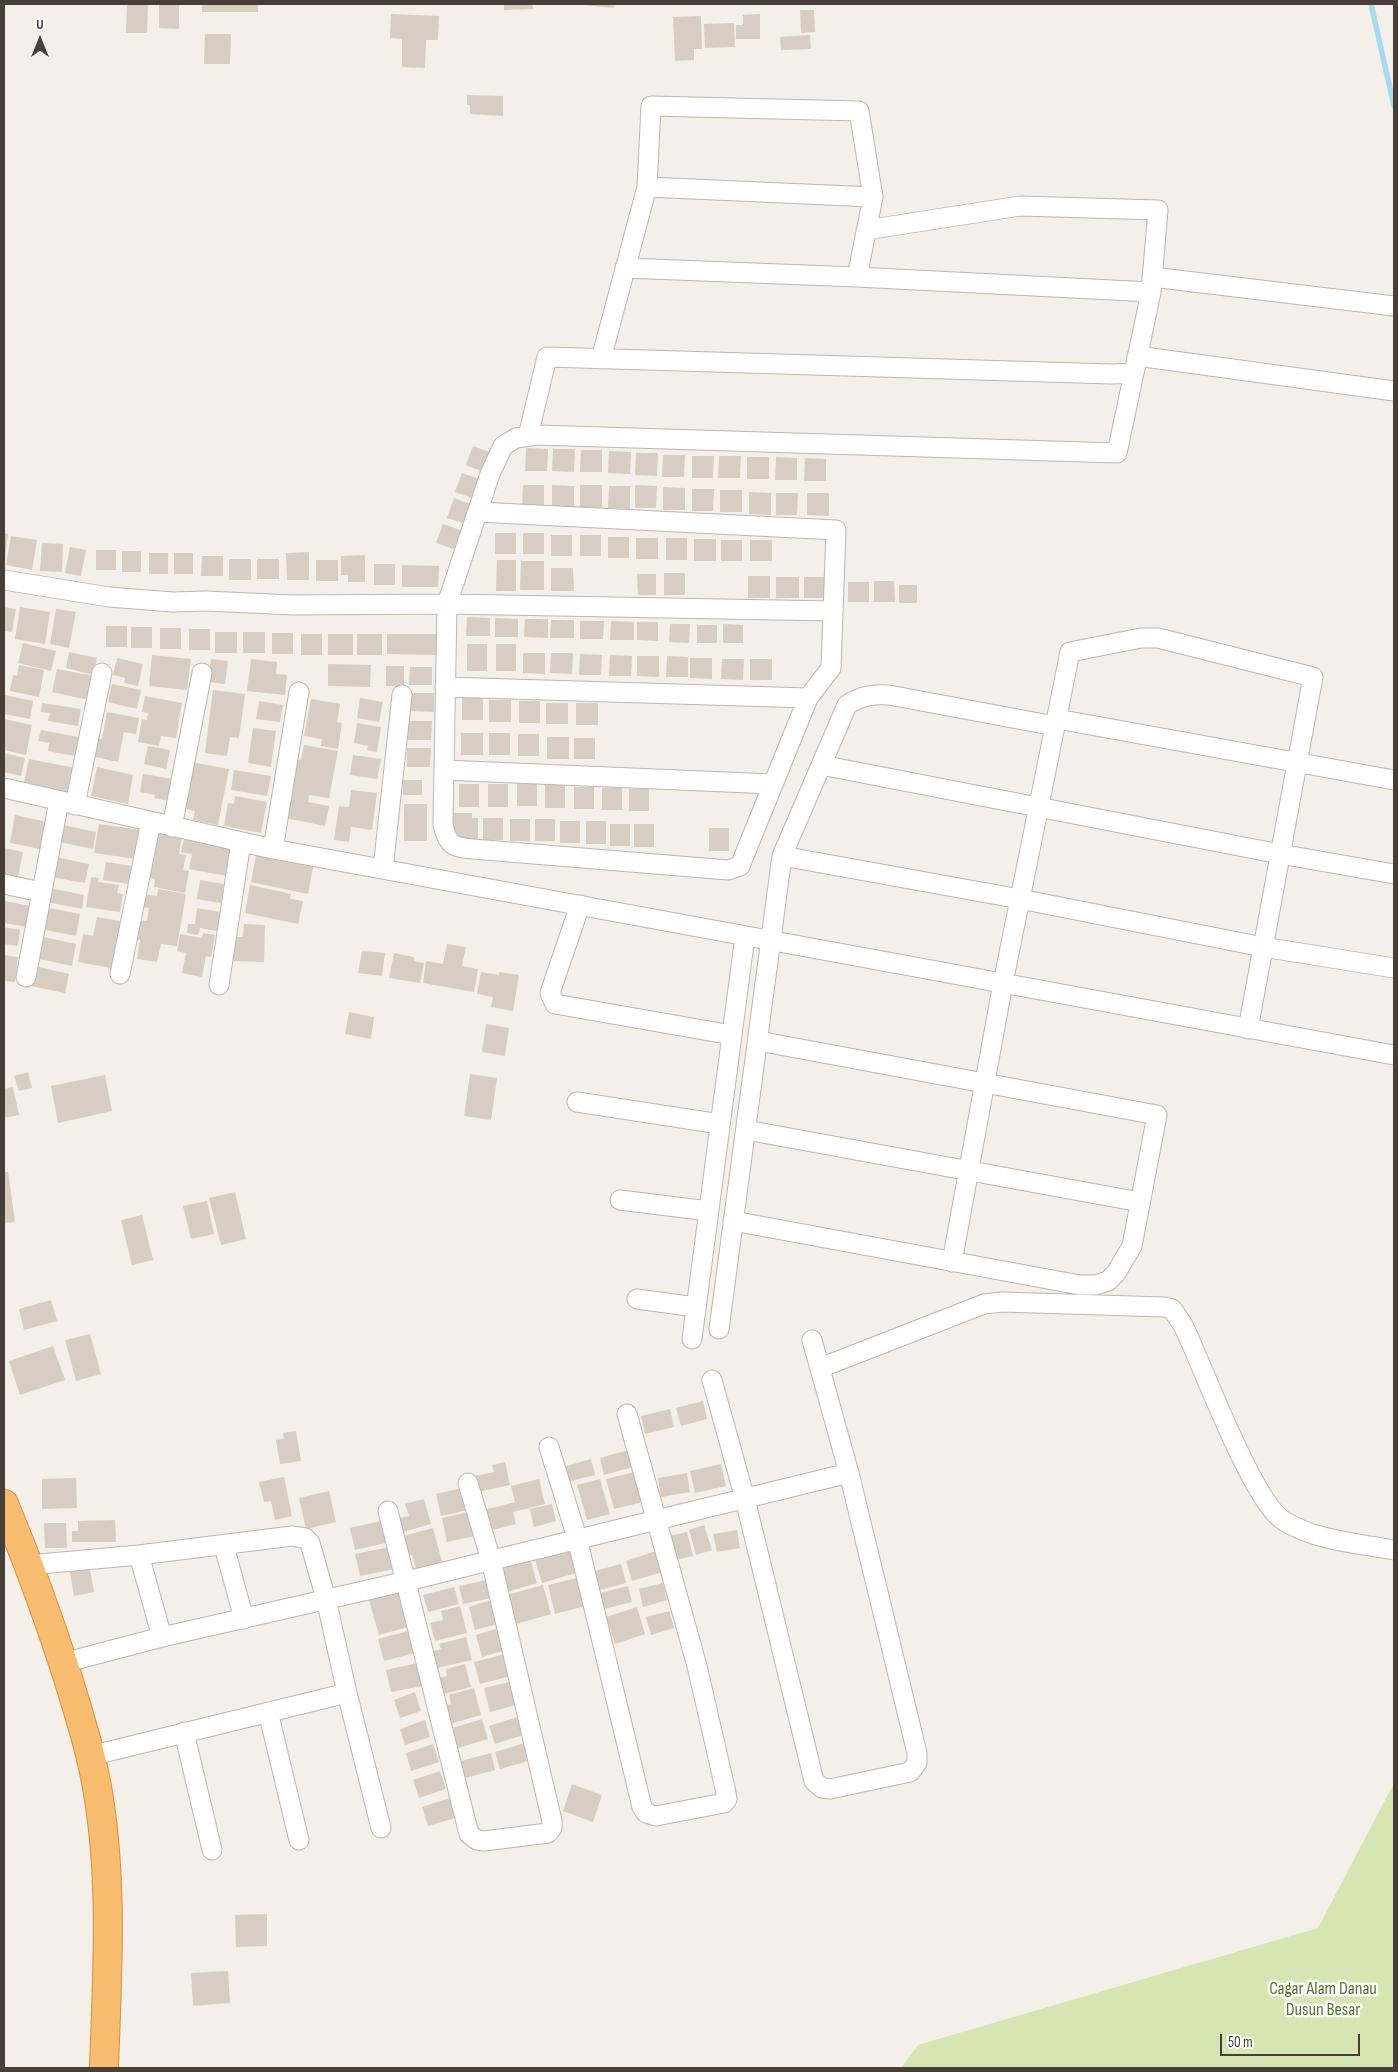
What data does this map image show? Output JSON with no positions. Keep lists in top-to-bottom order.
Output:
{
  "parks": ["Cagar Alam Danau Dusun Besar"],
  "scale_bar": "50 m",
  "north": "top"
}
